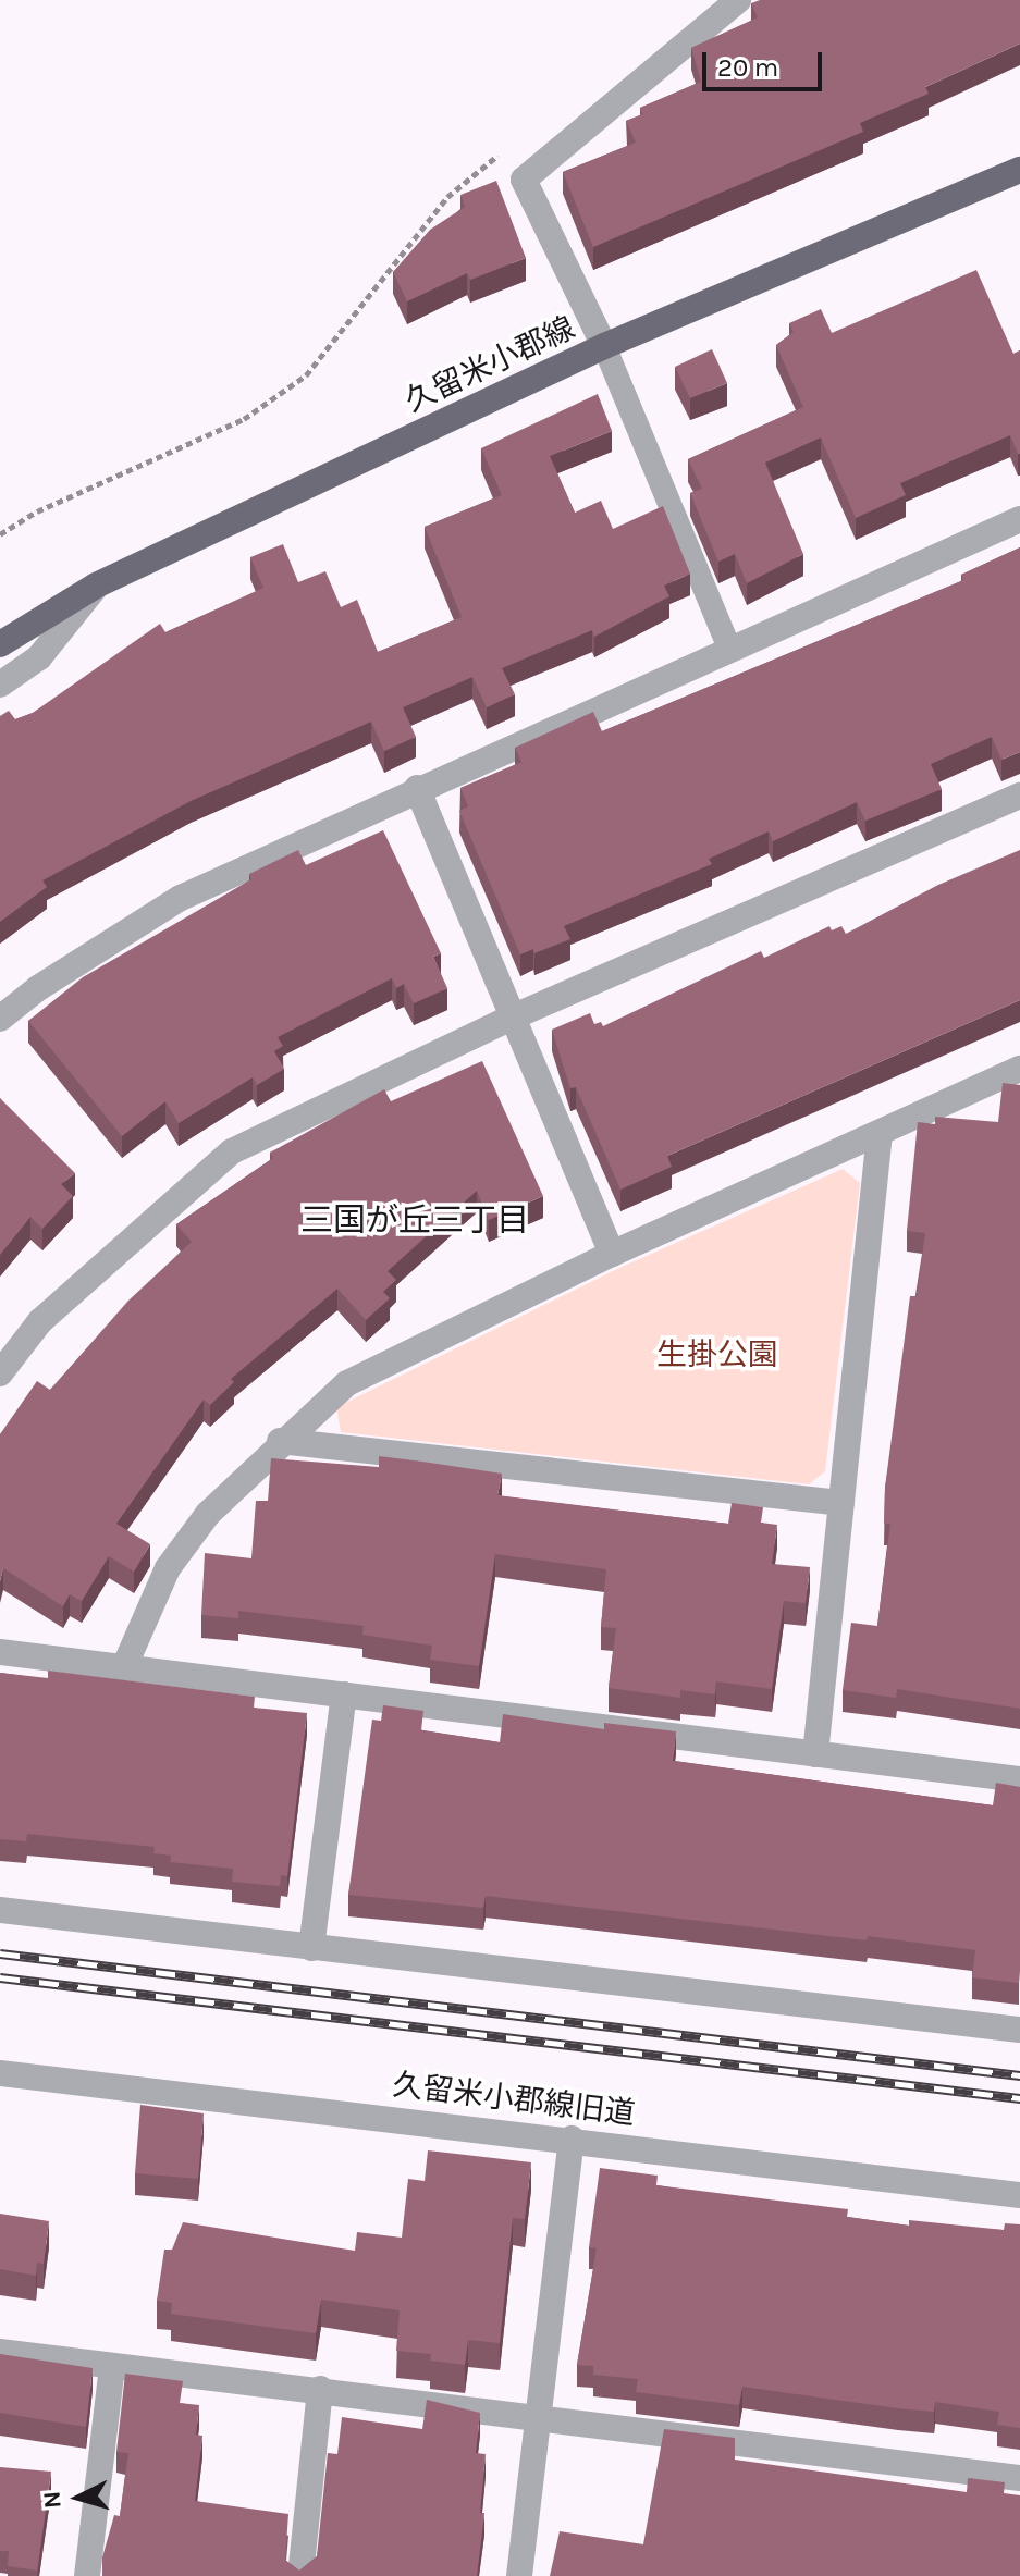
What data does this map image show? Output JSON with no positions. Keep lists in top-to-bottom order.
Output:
{
  "streets": {
    "main road": ["久留米小郡線"],
    "street": ["久留米小郡線旧道"]
  },
  "districts": ["三国が丘三丁目"],
  "parks": ["生掛公園"],
  "scale_bar": "20 m",
  "north": "left"
}
